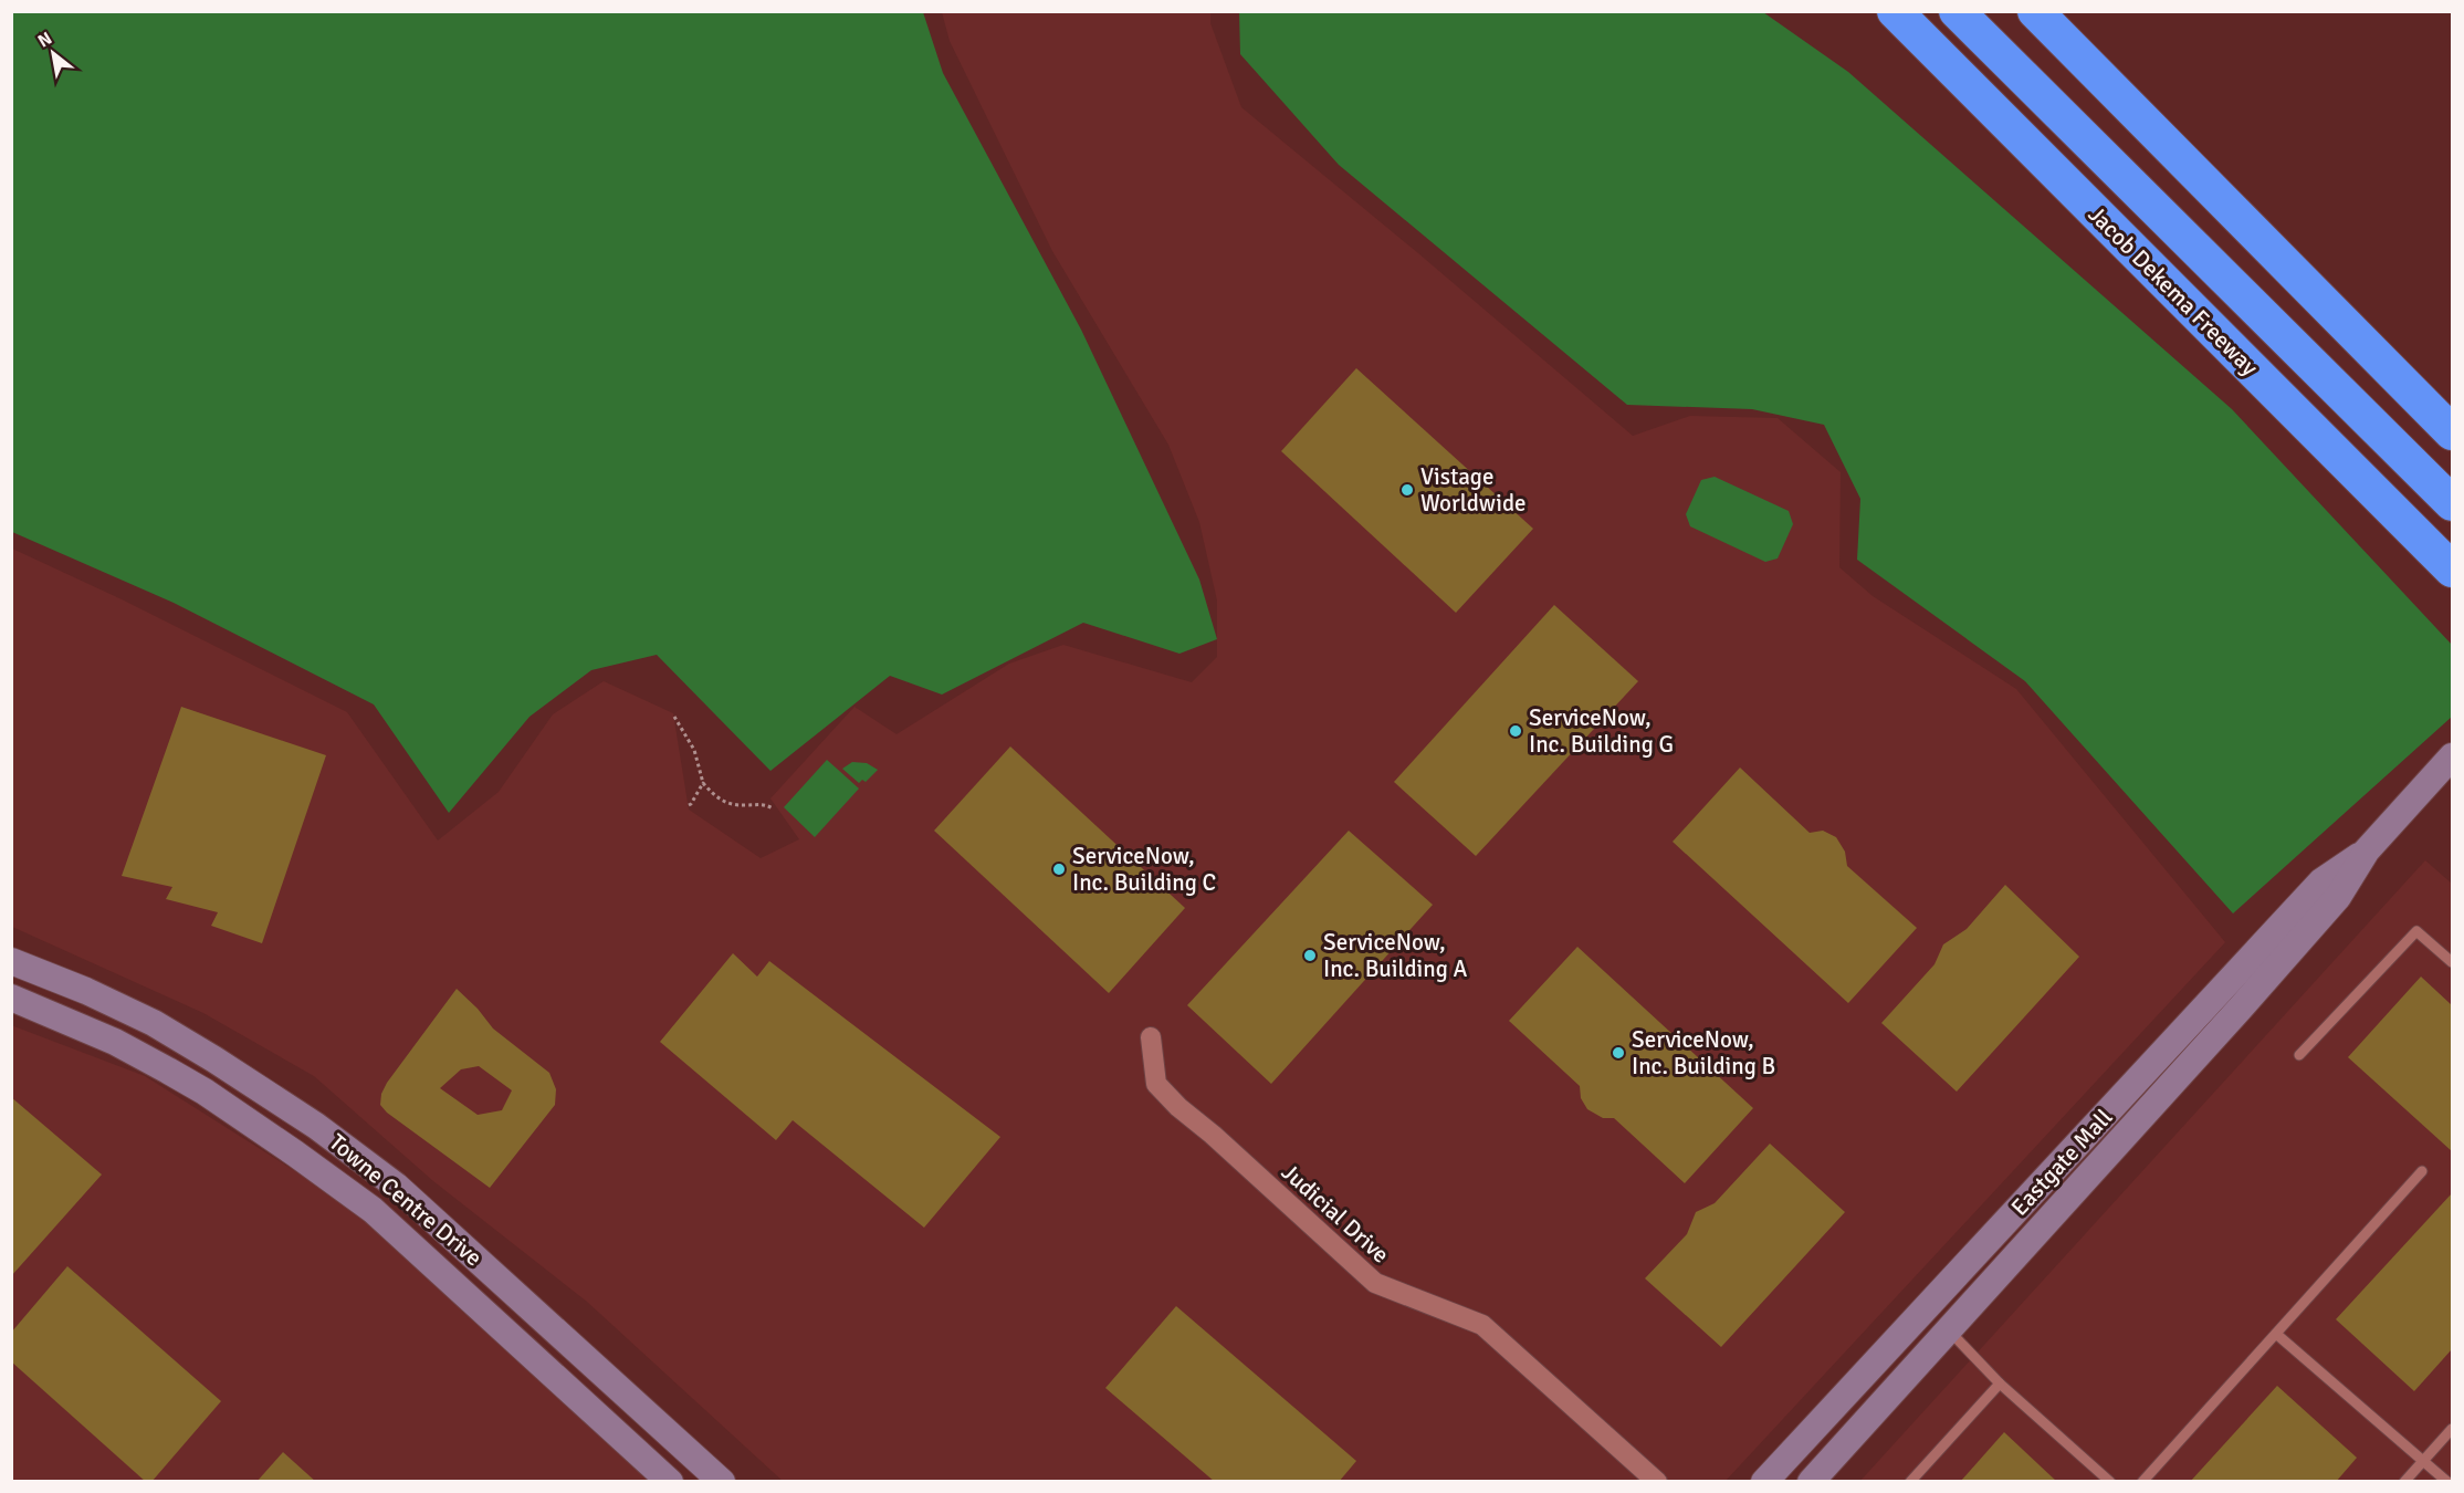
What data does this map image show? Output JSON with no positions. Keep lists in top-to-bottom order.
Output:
{
  "streets": {
    "highway": ["Jacob Dekema Freeway"],
    "main road": ["Eastgate Mall", "Towne Centre Drive"],
    "street": ["Judicial Drive"]
  },
  "places": [
    "Vistage Worldwide",
    "ServiceNow, Inc. Building G",
    "ServiceNow, Inc. Building C",
    "ServiceNow, Inc. Building A",
    "ServiceNow, Inc. Building B"
  ],
  "north": "top left"
}
